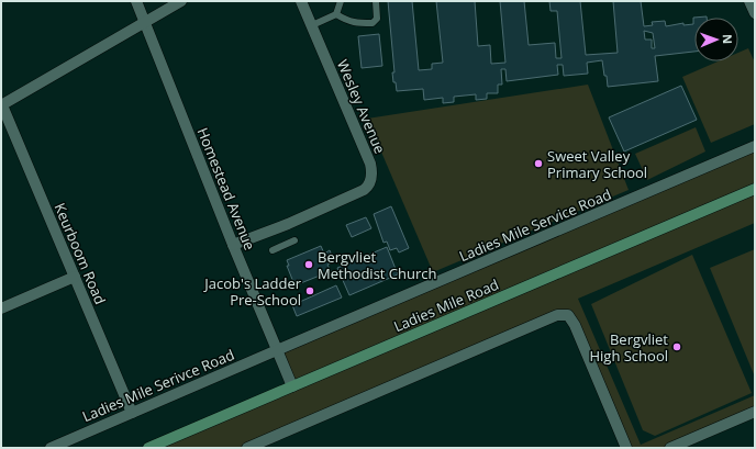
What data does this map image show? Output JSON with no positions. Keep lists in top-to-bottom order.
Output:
{
  "streets": {
    "main road": ["Ladies Mile Road"],
    "street": [
      "Wesley Avenue",
      "Homestead Avenue",
      "Ladies Mile Service Road",
      "Keurboom Road",
      "Ladies Mile Serivce Road"
    ]
  },
  "crossings": [
    ["Wesley Avenue", "Homestead Avenue"],
    ["Homestead Avenue", "Ladies Mile Service Road"],
    ["Homestead Avenue", "Ladies Mile Road"],
    ["Homestead Avenue", "Ladies Mile Serivce Road"],
    ["Ladies Mile Service Road", "Ladies Mile Serivce Road"],
    ["Keurboom Road", "Ladies Mile Serivce Road"]
  ],
  "places": [
    "Sweet Valley Primary School",
    "Bergvliet Methodist Church",
    "Jacob's Ladder Pre-School",
    "Bergvliet High School"
  ],
  "north": "right"
}
